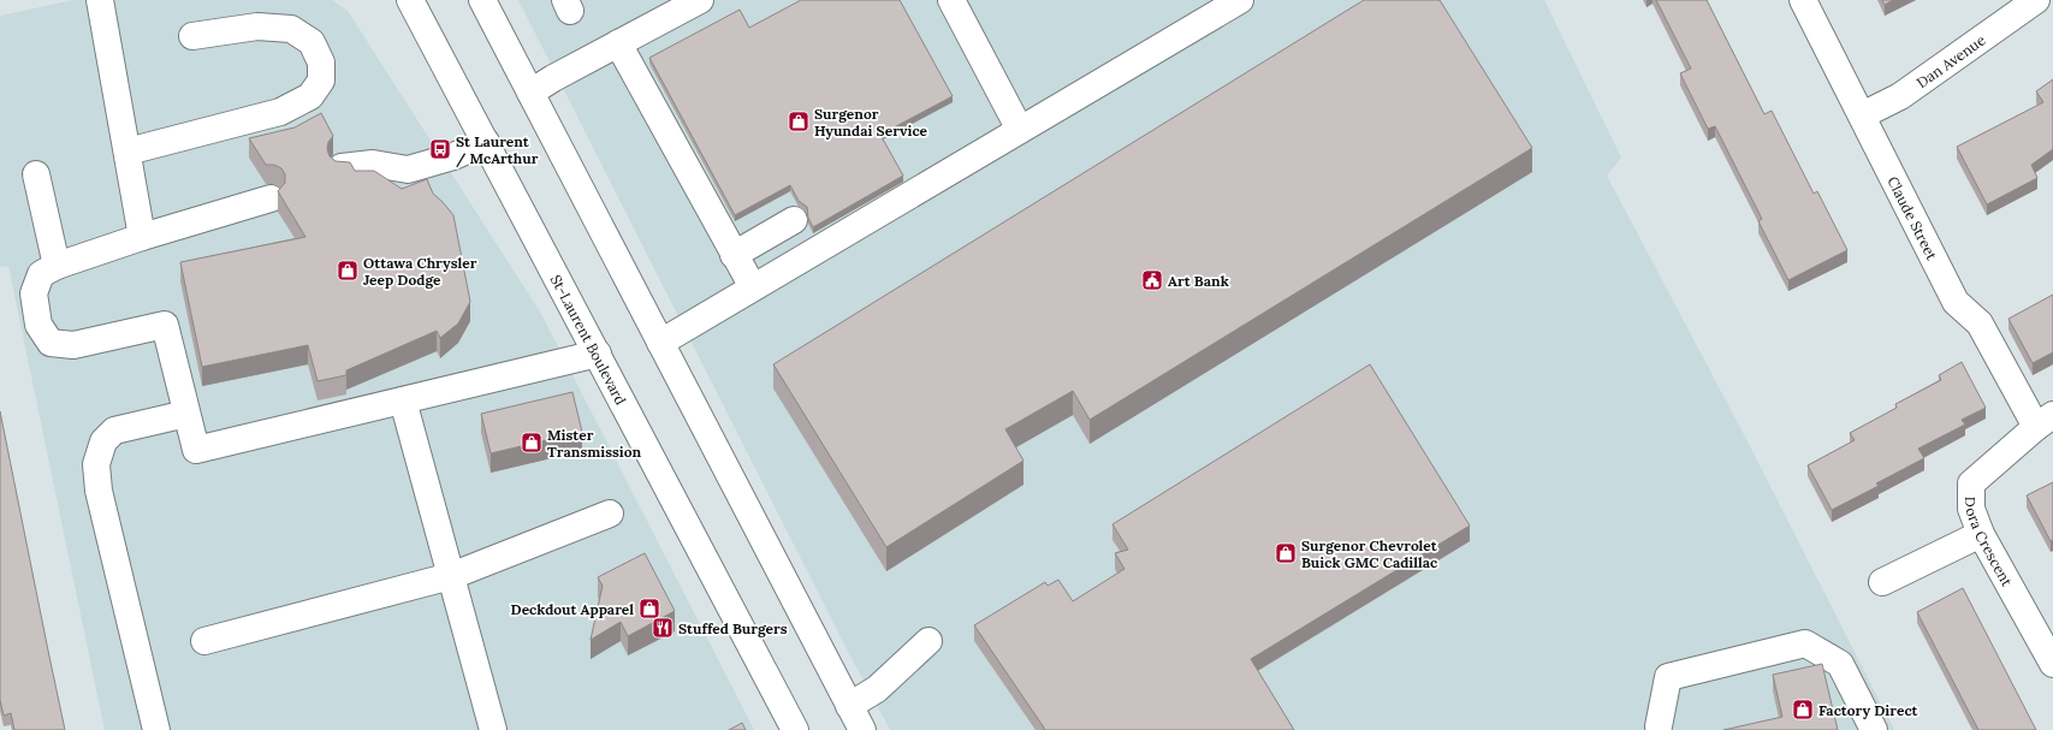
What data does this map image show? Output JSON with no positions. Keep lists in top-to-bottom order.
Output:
{
  "streets": {
    "main road": [
      "Dan Avenue",
      "Claude Street",
      "St-Laurent Boulevard",
      "Dora Crescent"
    ]
  },
  "crossings": [
    ["Dan Avenue", "Claude Street"],
    ["Claude Street", "Dora Crescent"]
  ],
  "places": {
    "shop": [
      "Surgenor Hyundai Service",
      "Ottawa Chrysler Jeep Dodge",
      "Mister Transmission",
      "Surgenor Chevrolet Buick GMC Cadillac",
      "Deckdout Apparel",
      "Factory Direct"
    ],
    "bus stop": ["St Laurent / McArthur"],
    "public building": ["Art Bank"],
    "restaurant": ["Stuffed Burgers"]
  }
}
